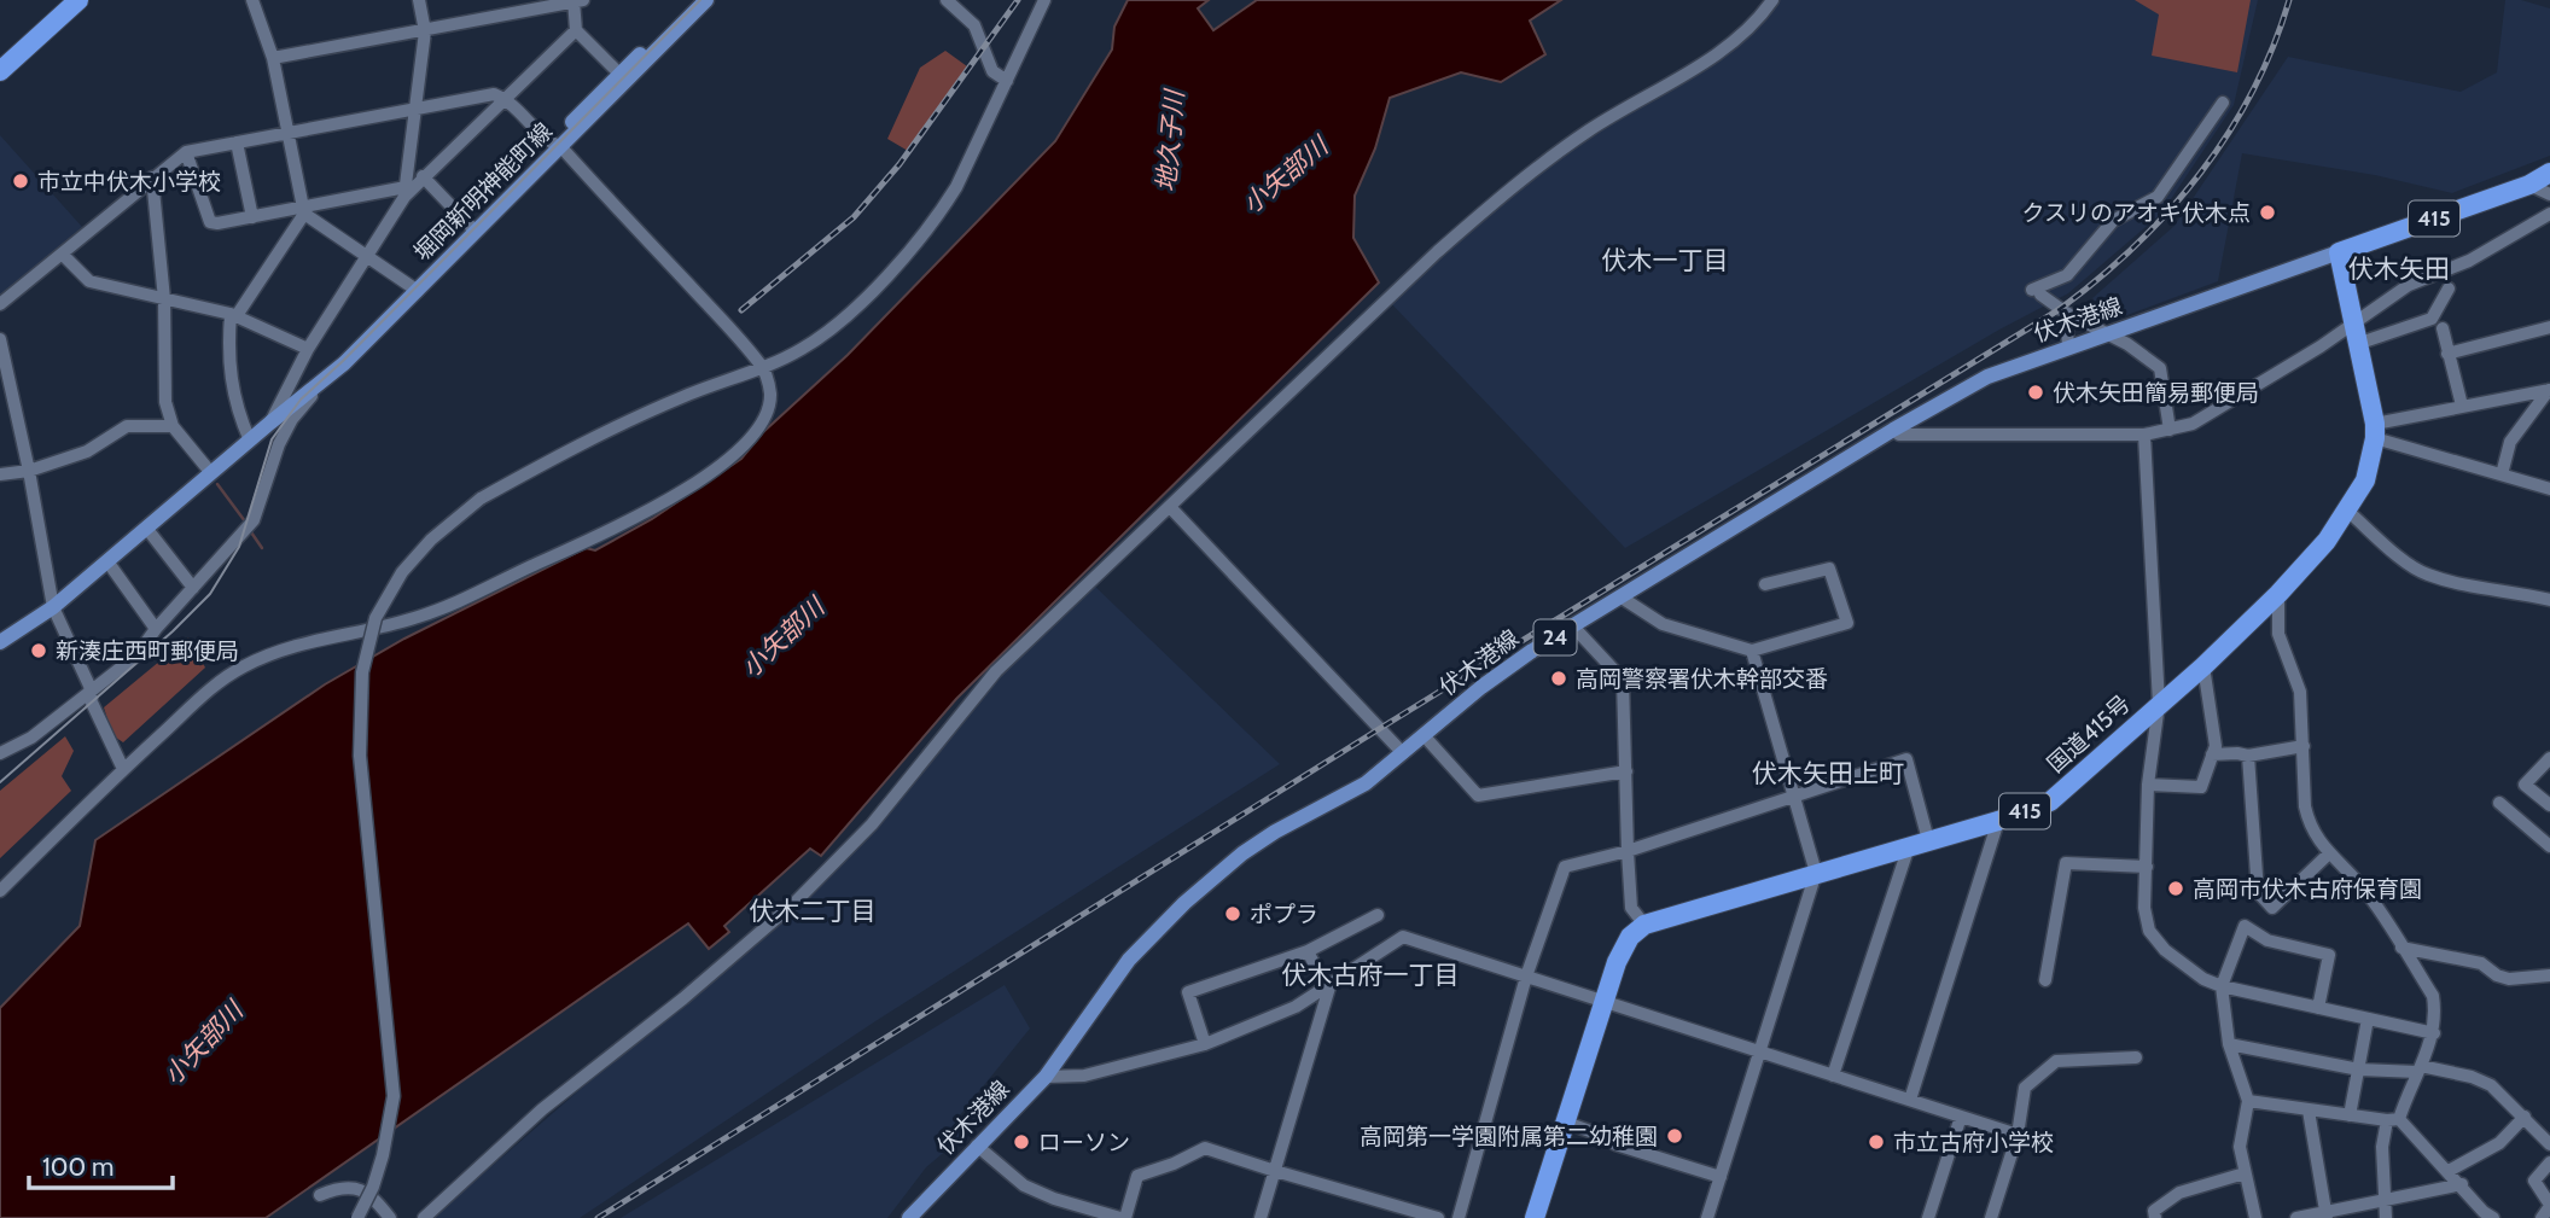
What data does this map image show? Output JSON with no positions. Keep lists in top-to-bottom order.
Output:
{
  "streets": {
    "highway": ["415", "国道415号"],
    "main road": ["堀岡新明神能町線", "伏木港線", "24"]
  },
  "crossings": [
    ["415", "伏木港線"],
    ["415", "国道415号"],
    ["伏木港線", "国道415号"]
  ],
  "districts": [
    "伏木一丁目",
    "伏木矢田",
    "伏木矢田上町",
    "伏木二丁目",
    "伏木古府一丁目"
  ],
  "water": ["地久子川", "小矢部川"],
  "places": [
    "市立中伏木小学校",
    "クスリのアオキ伏木点",
    "伏木矢田簡易郵便局",
    "新湊庄西町郵便局",
    "高岡警察署伏木幹部交番",
    "高岡市伏木古府保育園",
    "ポプラ",
    "高岡第一学園附属第二幼稚園",
    "ローソン",
    "市立古府小学校"
  ],
  "scale_bar": "100 m"
}
